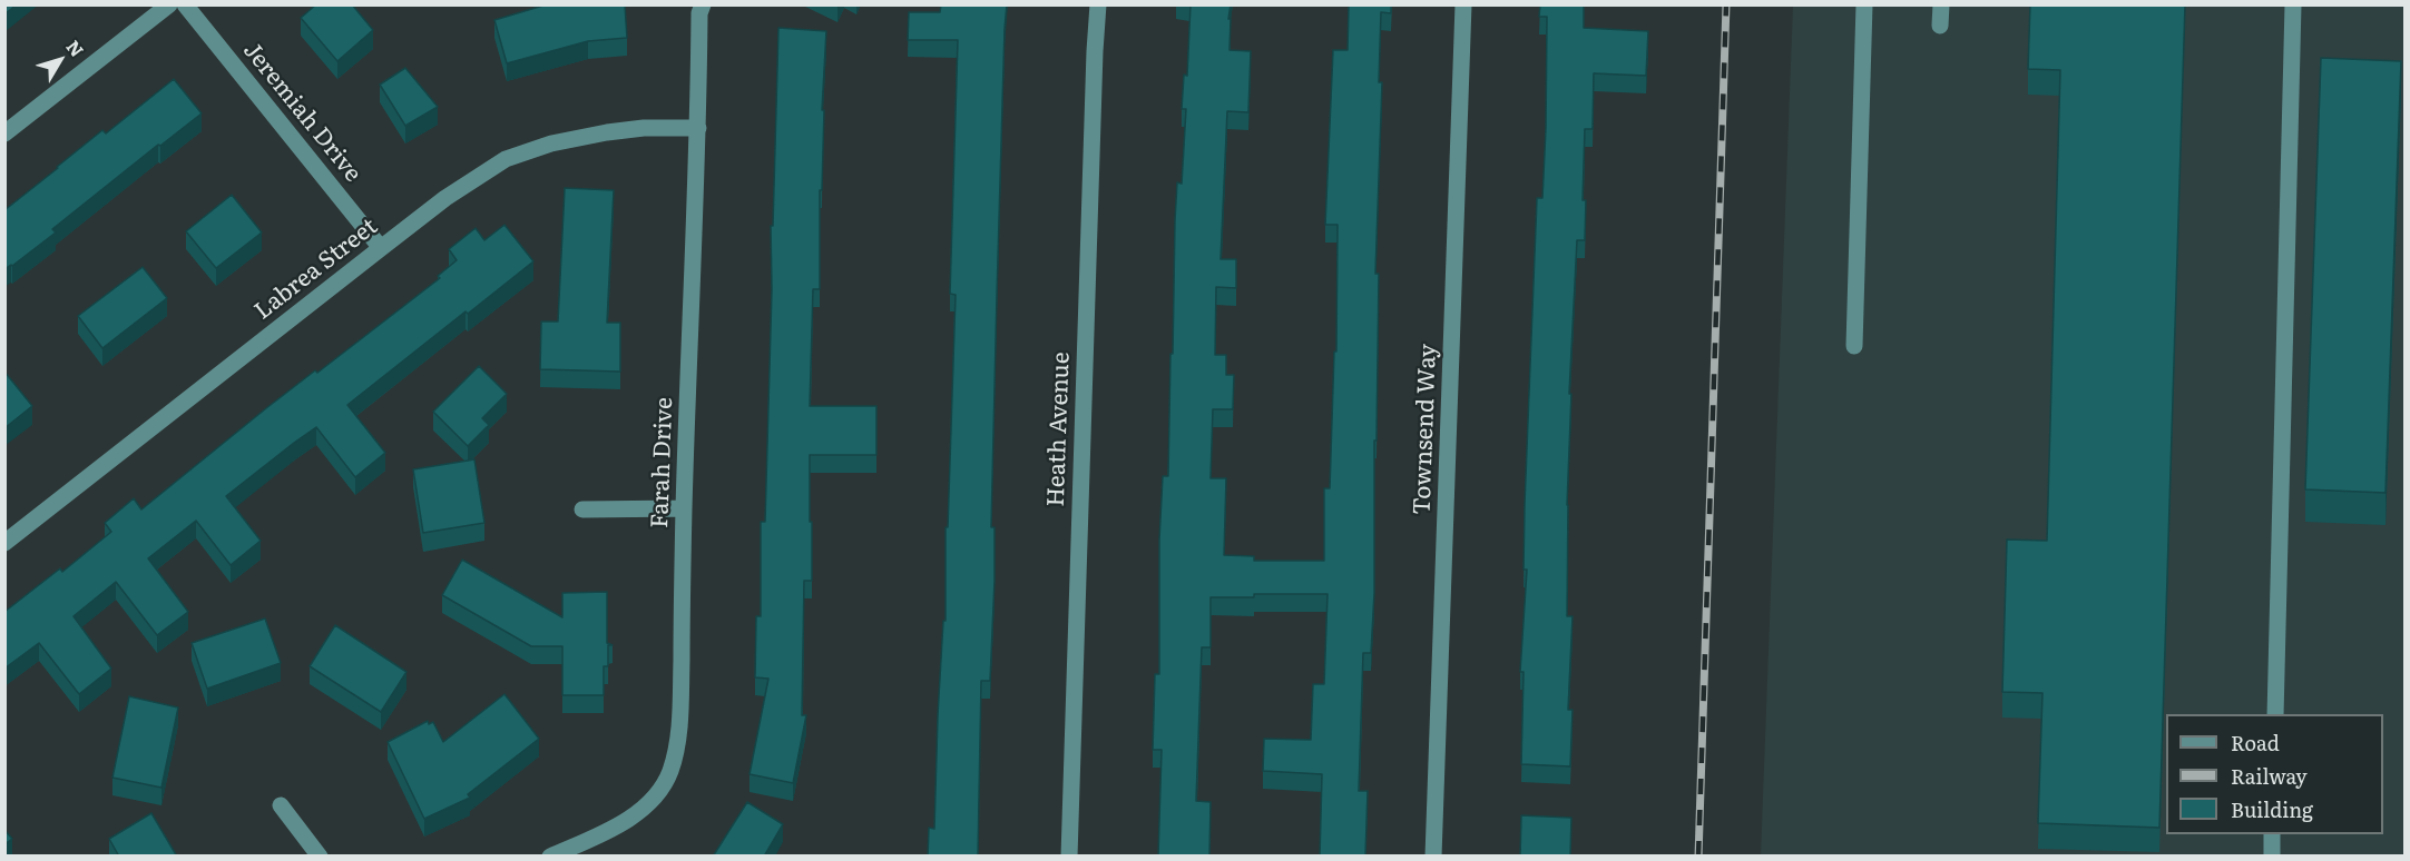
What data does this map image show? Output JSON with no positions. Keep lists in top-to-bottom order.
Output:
{
  "streets": {
    "street": [
      "Jeremiah Drive",
      "Labrea Street",
      "Heath Avenue",
      "Townsend Way",
      "Farah Drive"
    ]
  },
  "crossings": [
    ["Jeremiah Drive", "Labrea Street"],
    ["Labrea Street", "Farah Drive"]
  ],
  "legend": ["Road", "Railway", "Building"],
  "north": "top right"
}
